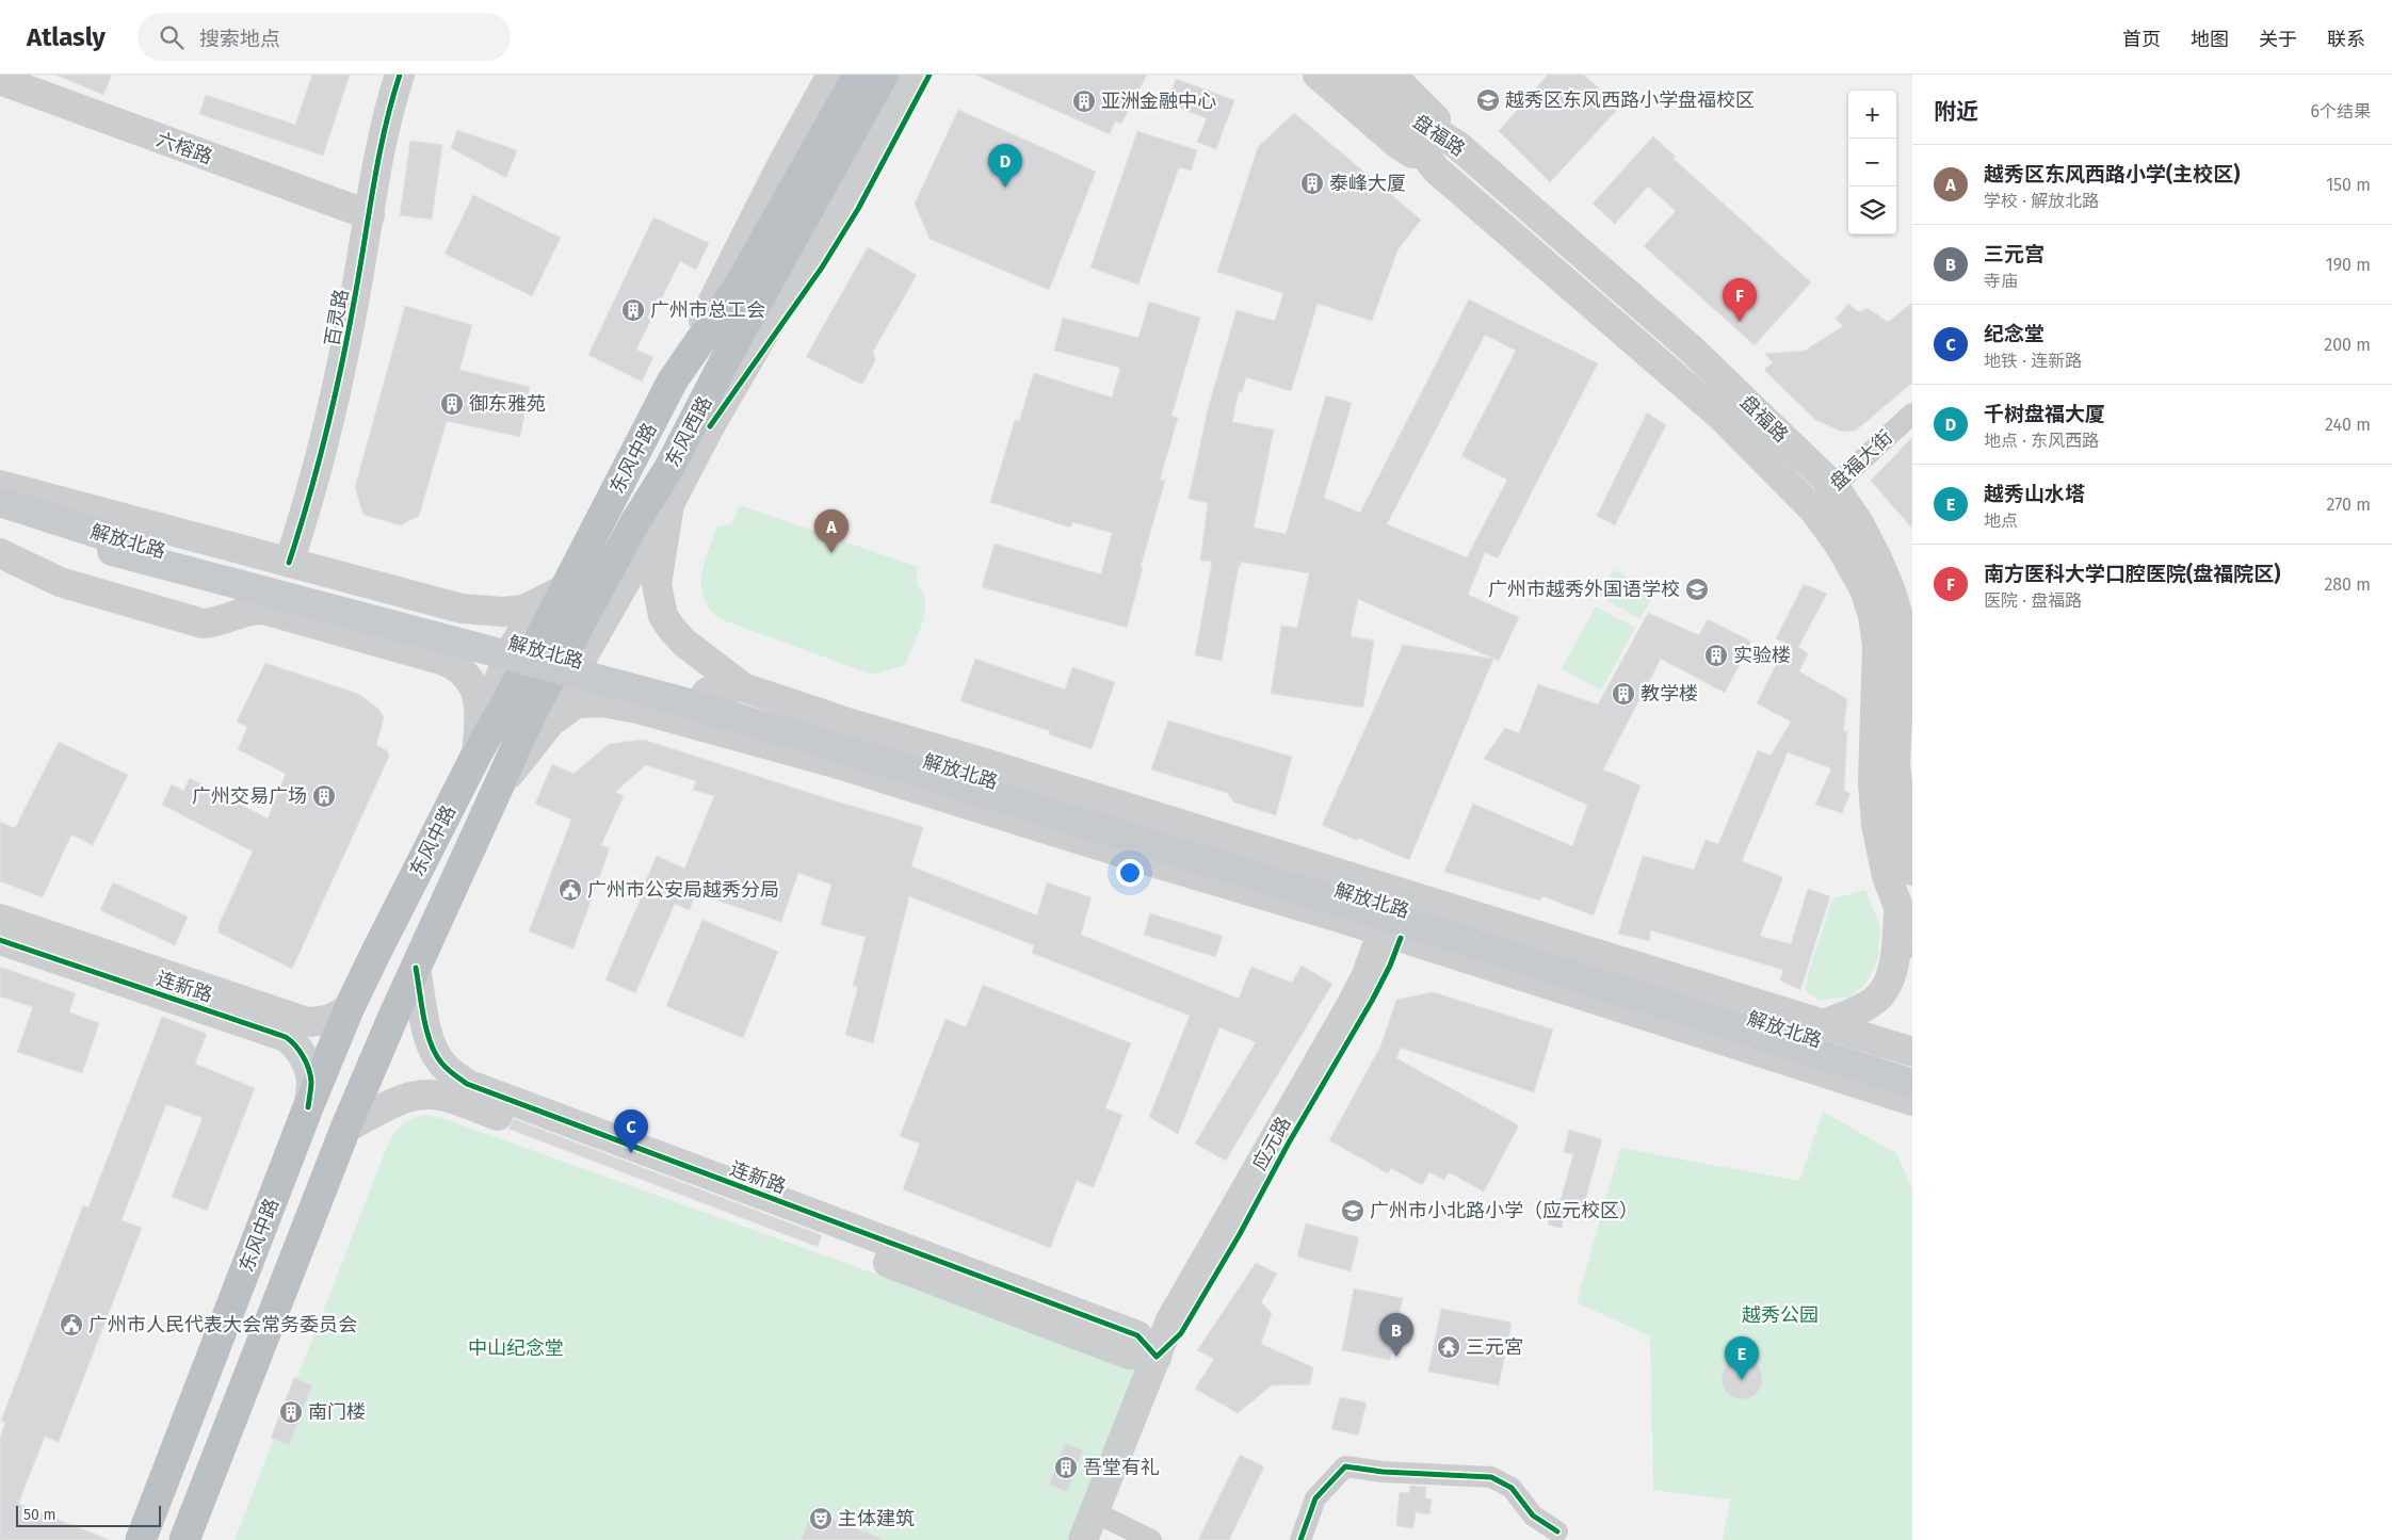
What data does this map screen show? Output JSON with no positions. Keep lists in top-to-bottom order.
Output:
{
  "streets": {
    "highway": ["东风西路", "东风中路"],
    "main road": [
      "盘福路",
      "六榕路",
      "百灵路",
      "解放北路",
      "连新路",
      "应元路"
    ],
    "street": ["盘福大街"]
  },
  "crossings": [
    ["盘福路", "盘福大街"],
    ["六榕路", "百灵路"],
    ["东风西路", "东风中路"],
    ["东风西路", "解放北路"],
    ["东风中路", "解放北路"],
    ["东风中路", "连新路"],
    ["解放北路", "应元路"],
    ["连新路", "应元路"]
  ],
  "parks": ["越秀公园", "中山纪念堂"],
  "places": {
    "school or university": ["越秀区东风西路小学盘福校区", "广州市越秀外国语学校", "广州市小北路小学（应元校区）"],
    "building": [
      "亚洲金融中心",
      "泰峰大厦",
      "广州市总工会",
      "御东雅苑",
      "实验楼",
      "教学楼",
      "广州交易广场",
      "南门楼",
      "吾堂有礼"
    ],
    "public building": ["广州市公安局越秀分局", "广州市人民代表大会常务委员会"],
    "temple": ["三元宮"],
    "theatre": ["主体建筑"]
  },
  "scale_bar": "50 m",
  "page": {
    "header": "Atlasly",
    "search": "搜索地点",
    "nav": [
      "首页",
      "地图",
      "关于",
      "联系"
    ],
    "heading": ["附近", "6个结果"],
    "map_buttons": ["+", "−"],
    "pins": [
      "D",
      "F",
      "A",
      "C",
      "B",
      "E"
    ],
    "list": [
      {
        "mark": "A",
        "name": "越秀区东风西路小学(主校区)",
        "note": "学校 · 解放北路",
        "value": "150 m"
      },
      {
        "mark": "B",
        "name": "三元宫",
        "note": "寺庙",
        "value": "190 m"
      },
      {
        "mark": "C",
        "name": "纪念堂",
        "note": "地铁 · 连新路",
        "value": "200 m"
      },
      {
        "mark": "D",
        "name": "千树盘福大厦",
        "note": "地点 · 东风西路",
        "value": "240 m"
      },
      {
        "mark": "E",
        "name": "越秀山水塔",
        "note": "地点",
        "value": "270 m"
      },
      {
        "mark": "F",
        "name": "南方医科大学口腔医院(盘福院区)",
        "note": "医院 · 盘福路",
        "value": "280 m"
      }
    ],
    "scale": "50 m"
  }
}
